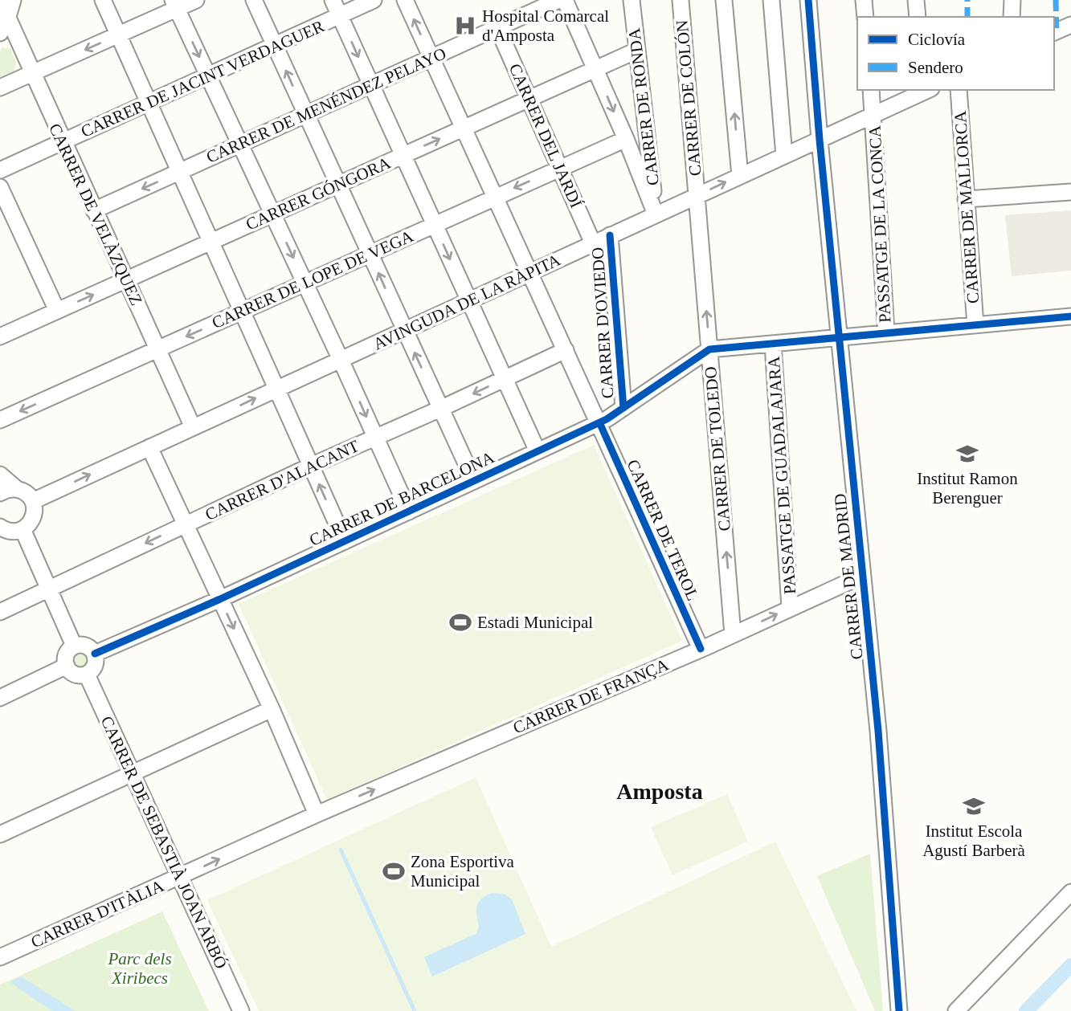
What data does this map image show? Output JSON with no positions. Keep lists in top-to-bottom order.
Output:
{
  "streets": {
    "street": [
      "CARRER DE JACINT VERDAGUER",
      "CARRER DE COLÓN",
      "CARRER DE MENÉNDEZ PELAYO",
      "CARRER DE RONDA",
      "CARRER DEL JARDÍ",
      "CARRER GÓNGORA",
      "CARRER DE MALLORCA",
      "CARRER DE VELÀZQUEZ",
      "PASSATGE DE LA CONCA",
      "CARRER DE LOPE DE VEGA",
      "AVINGUDA DE LA RÀPITA",
      "CARRER D'OVIEDO",
      "CARRER DE TOLEDO",
      "PASSATGE DE GUADALAJARA",
      "CARRER D'ALACANT",
      "CARRER DE BARCELONA",
      "CARRER DE TEROL",
      "CARRER DE MADRID",
      "CARRER DE FRANÇA",
      "CARRER DE SEBASTIÀ JOAN ARBÓ",
      "CARRER D'ITÀLIA"
    ]
  },
  "crossings": [
    ["CARRER DE JACINT VERDAGUER", "CARRER DE VELÀZQUEZ"],
    ["CARRER DE COLÓN", "AVINGUDA DE LA RÀPITA"],
    ["CARRER DE COLÓN", "CARRER DE TOLEDO"],
    ["CARRER DE MENÉNDEZ PELAYO", "CARRER DEL JARDÍ"],
    ["CARRER DE MENÉNDEZ PELAYO", "CARRER DE VELÀZQUEZ"],
    ["CARRER DE MENÉNDEZ PELAYO", "CARRER DE TEROL"],
    ["CARRER DE RONDA", "CARRER GÓNGORA"],
    ["CARRER DE RONDA", "AVINGUDA DE LA RÀPITA"],
    ["CARRER DEL JARDÍ", "CARRER GÓNGORA"],
    ["CARRER DEL JARDÍ", "CARRER DE LOPE DE VEGA"],
    ["CARRER DEL JARDÍ", "AVINGUDA DE LA RÀPITA"],
    ["CARRER GÓNGORA", "CARRER DE VELÀZQUEZ"],
    ["CARRER GÓNGORA", "CARRER DE TEROL"],
    ["CARRER DE VELÀZQUEZ", "CARRER DE LOPE DE VEGA"],
    ["CARRER DE VELÀZQUEZ", "AVINGUDA DE LA RÀPITA"],
    ["PASSATGE DE LA CONCA", "AVINGUDA DE LA RÀPITA"],
    ["CARRER DE LOPE DE VEGA", "CARRER DE TEROL"],
    ["AVINGUDA DE LA RÀPITA", "CARRER D'OVIEDO"],
    ["AVINGUDA DE LA RÀPITA", "CARRER DE TOLEDO"],
    ["AVINGUDA DE LA RÀPITA", "CARRER DE TEROL"],
    ["AVINGUDA DE LA RÀPITA", "CARRER DE MADRID"],
    ["CARRER D'OVIEDO", "CARRER DE BARCELONA"],
    ["CARRER DE TOLEDO", "CARRER DE BARCELONA"],
    ["CARRER DE TOLEDO", "CARRER DE FRANÇA"],
    ["PASSATGE DE GUADALAJARA", "CARRER DE FRANÇA"],
    ["CARRER D'ALACANT", "CARRER DE TEROL"],
    ["CARRER DE BARCELONA", "CARRER DE TEROL"],
    ["CARRER DE BARCELONA", "CARRER DE SEBASTIÀ JOAN ARBÓ"],
    ["CARRER DE TEROL", "CARRER DE FRANÇA"],
    ["CARRER DE MADRID", "CARRER DE FRANÇA"],
    ["CARRER DE FRANÇA", "CARRER D'ITÀLIA"],
    ["CARRER DE SEBASTIÀ JOAN ARBÓ", "CARRER D'ITÀLIA"]
  ],
  "one_way": [
    "CARRER DE LOPE DE VEGA",
    "CARRER DE TOLEDO",
    "CARRER D'ALACANT",
    "CARRER DE FRANÇA"
  ],
  "districts": ["Amposta"],
  "parks": ["Parc dels Xiribecs"],
  "places": {
    "hospital": ["Hospital Comarcal d'Amposta"],
    "school or university": ["Institut Ramon Berenguer", "Institut Escola Agustí Barberà"],
    "sports": ["Estadi Municipal", "Zona Esportiva Municipal"]
  },
  "legend": ["Ciclovía", "Sendero"]
}
